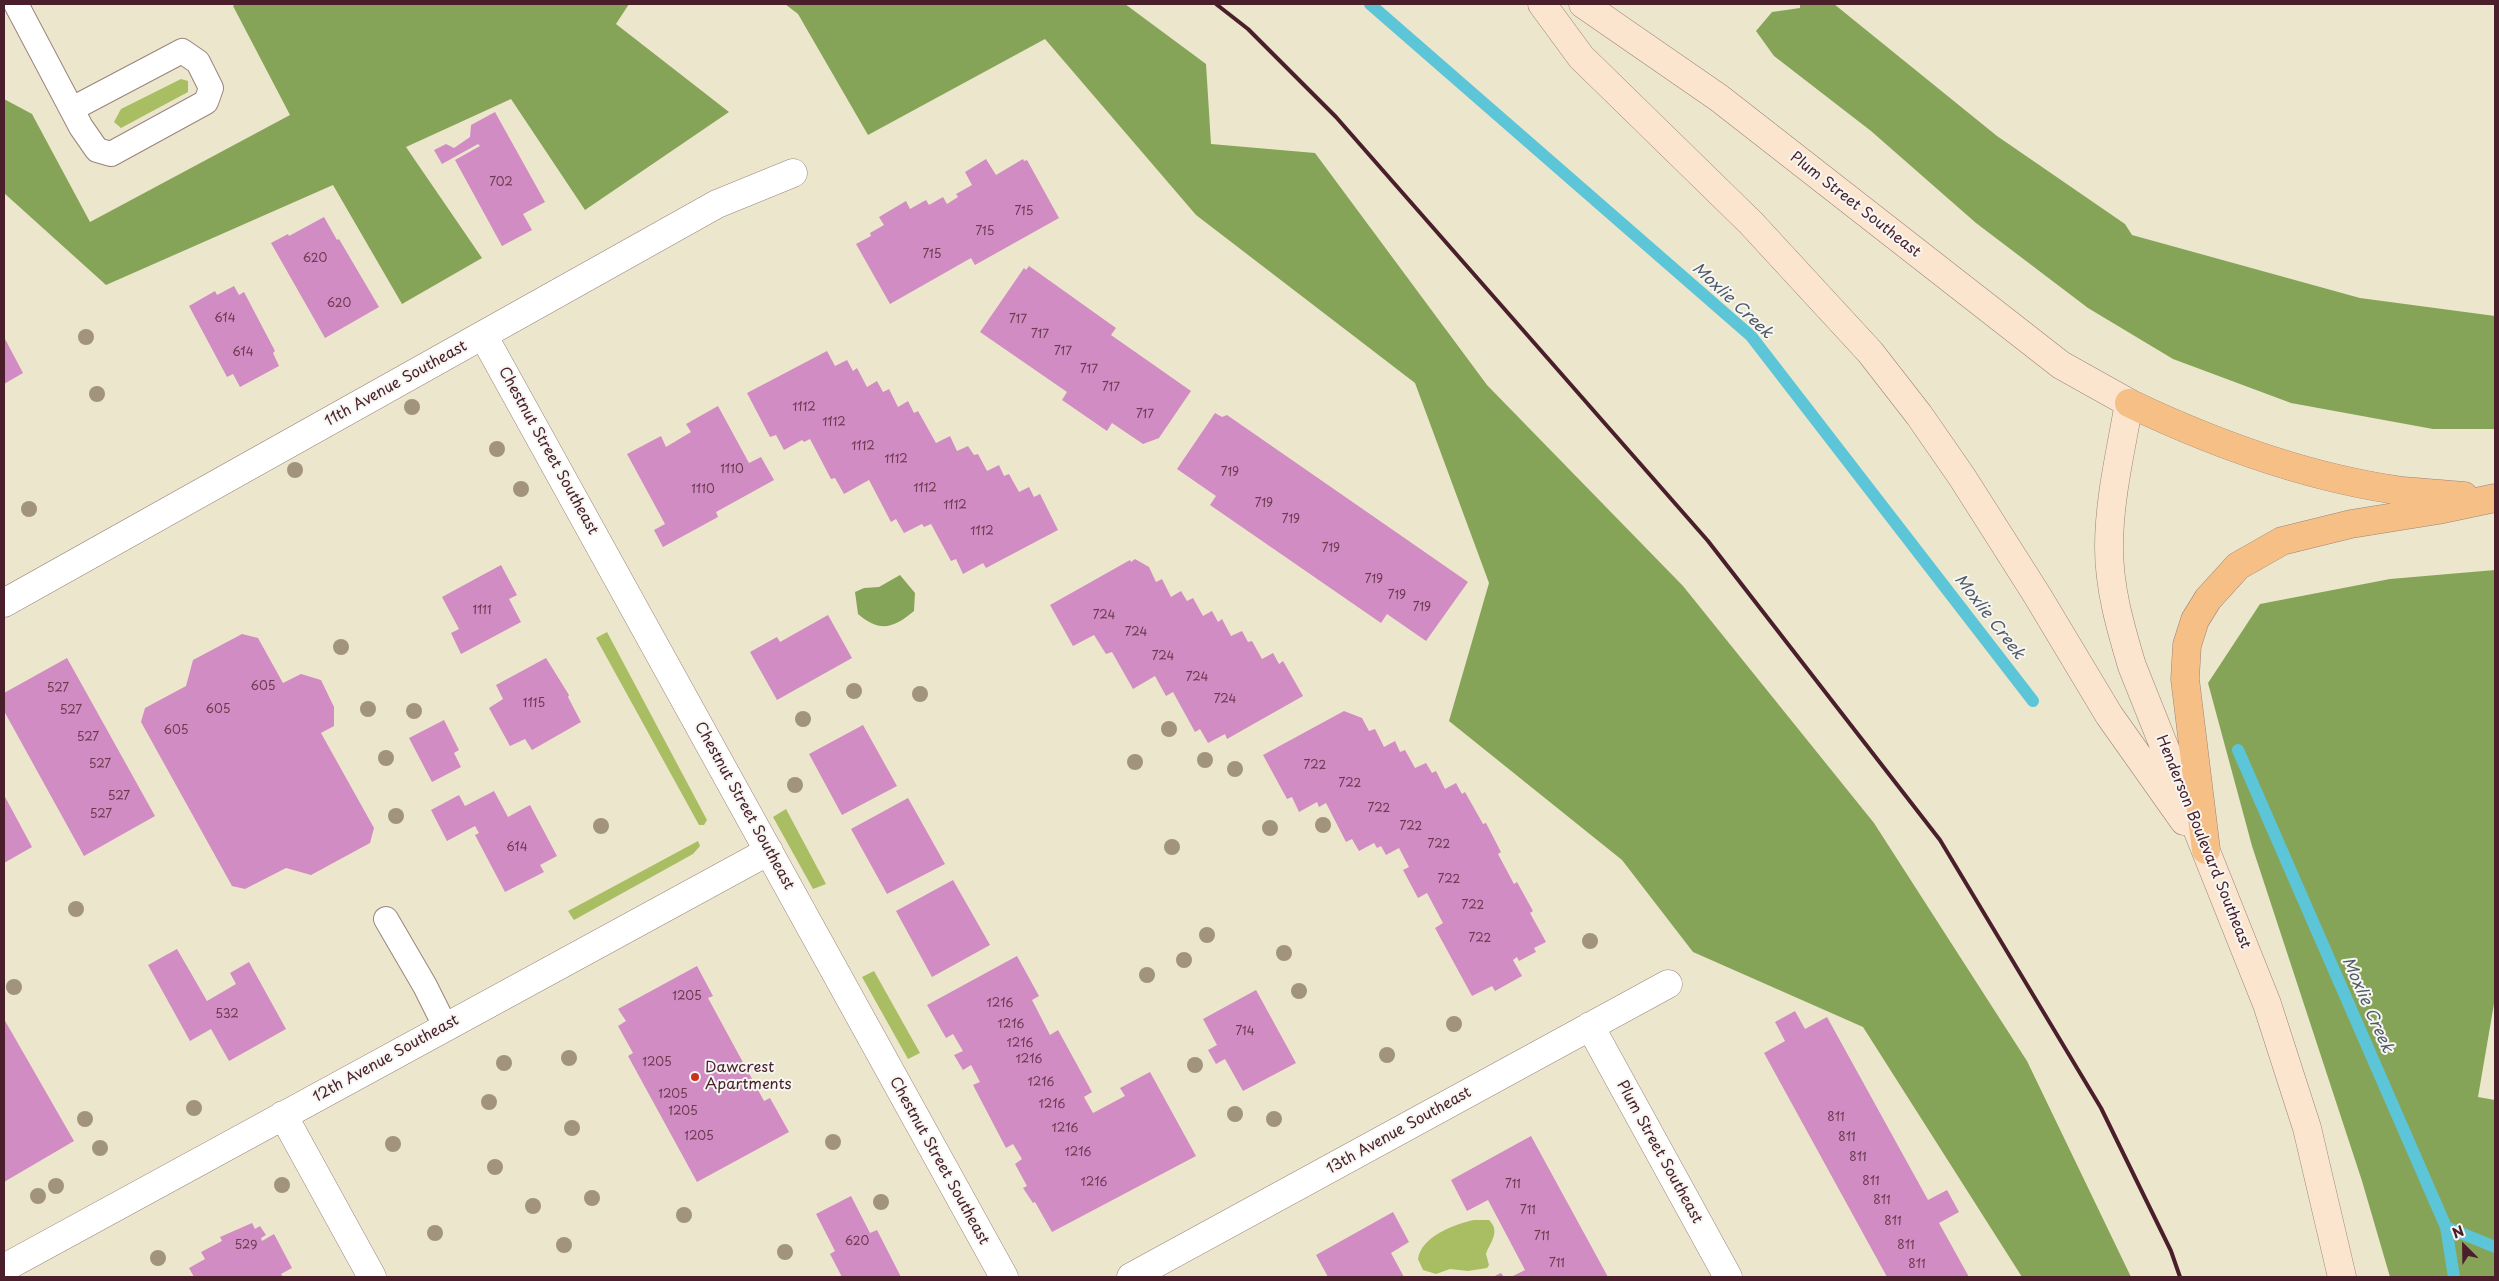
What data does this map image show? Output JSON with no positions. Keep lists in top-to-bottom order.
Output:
{
  "streets": {
    "main road": ["Plum Street Southeast", "Henderson Boulevard Southeast"],
    "street": [
      "11th Avenue Southeast",
      "Chestnut Street Southeast",
      "12th Avenue Southeast",
      "13th Avenue Southeast"
    ]
  },
  "crossings": [
    ["Plum Street Southeast", "Henderson Boulevard Southeast"],
    ["Plum Street Southeast", "13th Avenue Southeast"],
    ["11th Avenue Southeast", "Chestnut Street Southeast"],
    ["Chestnut Street Southeast", "12th Avenue Southeast"]
  ],
  "water": ["Moxlie Creek"],
  "places": ["Dawcrest Apartments"],
  "house_numbers": [
    "702",
    "715",
    "715",
    "715",
    "620",
    "620",
    "614",
    "717",
    "717",
    "717",
    "614",
    "717",
    "717",
    "1112",
    "717",
    "1112",
    "1112",
    "1112",
    "1110",
    "719",
    "1112",
    "1110",
    "719",
    "1112",
    "719",
    "1112",
    "719",
    "719",
    "719",
    "719",
    "1111",
    "724",
    "724",
    "724",
    "724",
    "605",
    "527",
    "724",
    "1115",
    "605",
    "527",
    "605",
    "527",
    "527",
    "722",
    "722",
    "527",
    "722",
    "527",
    "722",
    "722",
    "614",
    "722",
    "722",
    "722",
    "1205",
    "1216",
    "532",
    "1216",
    "714",
    "1216",
    "1216",
    "1205",
    "1216",
    "1205",
    "1216",
    "1205",
    "811",
    "1216",
    "1205",
    "811",
    "1216",
    "811",
    "811",
    "1216",
    "711",
    "811",
    "711",
    "811",
    "711",
    "620",
    "529",
    "811",
    "711",
    "811"
  ],
  "north": "top left"
}
